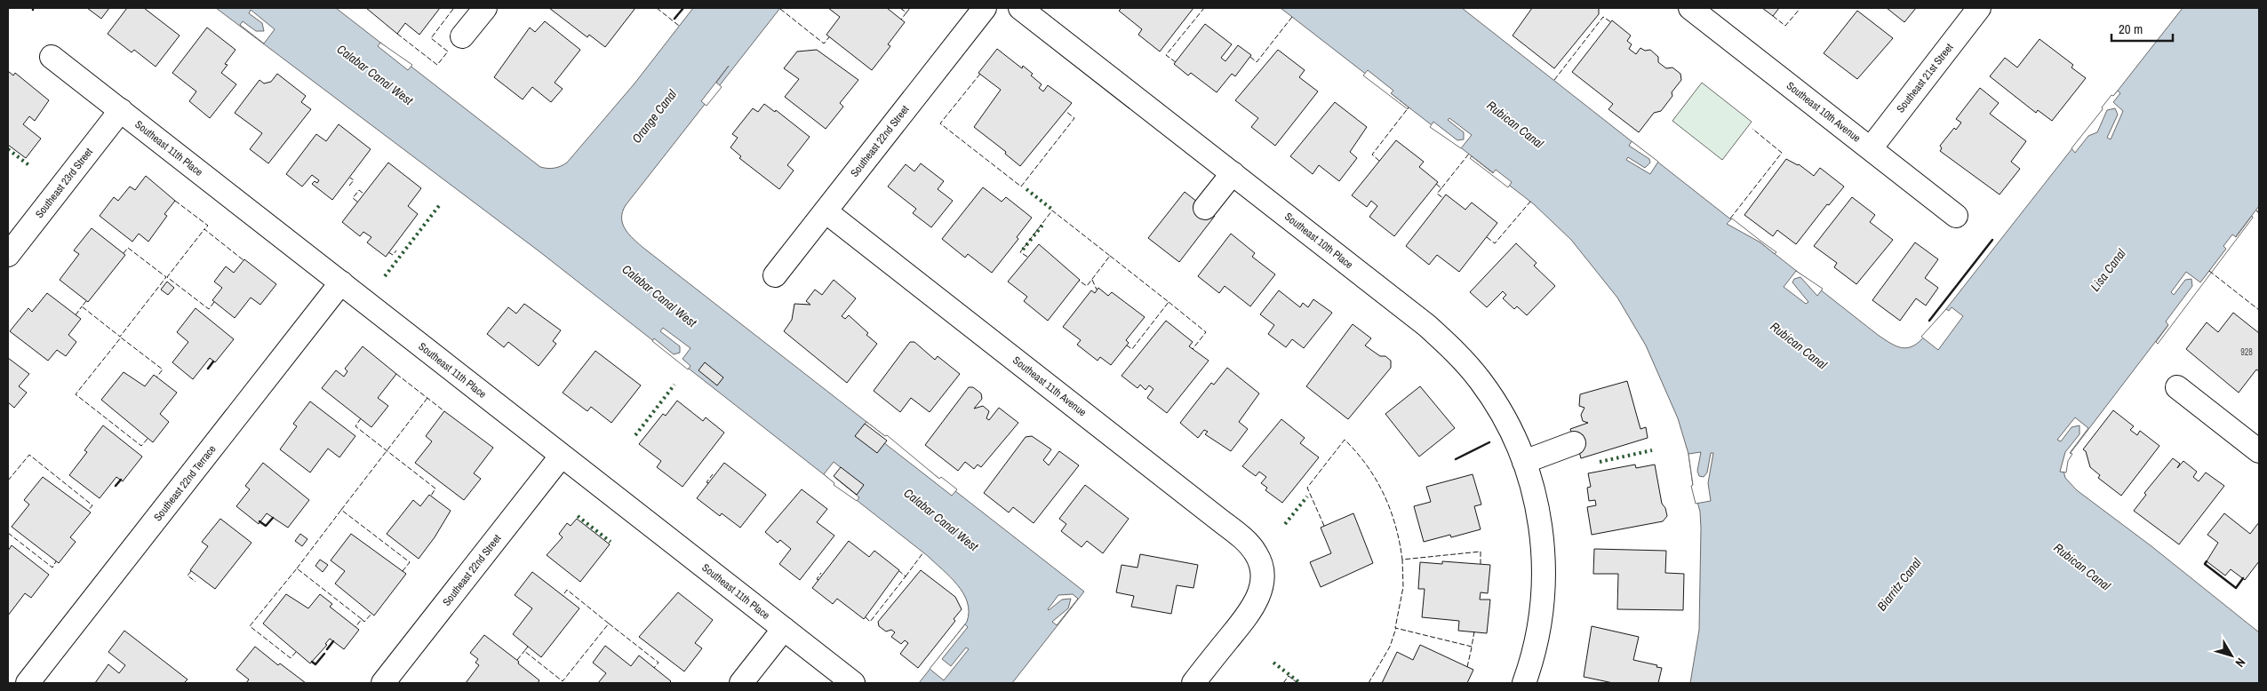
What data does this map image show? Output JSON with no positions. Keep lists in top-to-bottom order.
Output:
{
  "streets": {
    "street": [
      "Southeast 21st Street",
      "Southeast 10th Avenue",
      "Southeast 22nd Street",
      "Southeast 11th Place",
      "Southeast 23rd Street",
      "Southeast 10th Place",
      "Southeast 11th Avenue",
      "Southeast 22nd Terrace"
    ]
  },
  "crossings": [
    ["Southeast 21st Street", "Southeast 10th Avenue"],
    ["Southeast 22nd Street", "Southeast 11th Place"],
    ["Southeast 22nd Street", "Southeast 11th Avenue"],
    ["Southeast 11th Place", "Southeast 23rd Street"],
    ["Southeast 11th Place", "Southeast 22nd Terrace"]
  ],
  "water": [
    "Calabar Canal West",
    "Orange Canal",
    "Rubican Canal",
    "Lisa Canal",
    "Biarritz Canal"
  ],
  "house_numbers": ["928"],
  "scale_bar": "20 m",
  "north": "bottom right"
}
